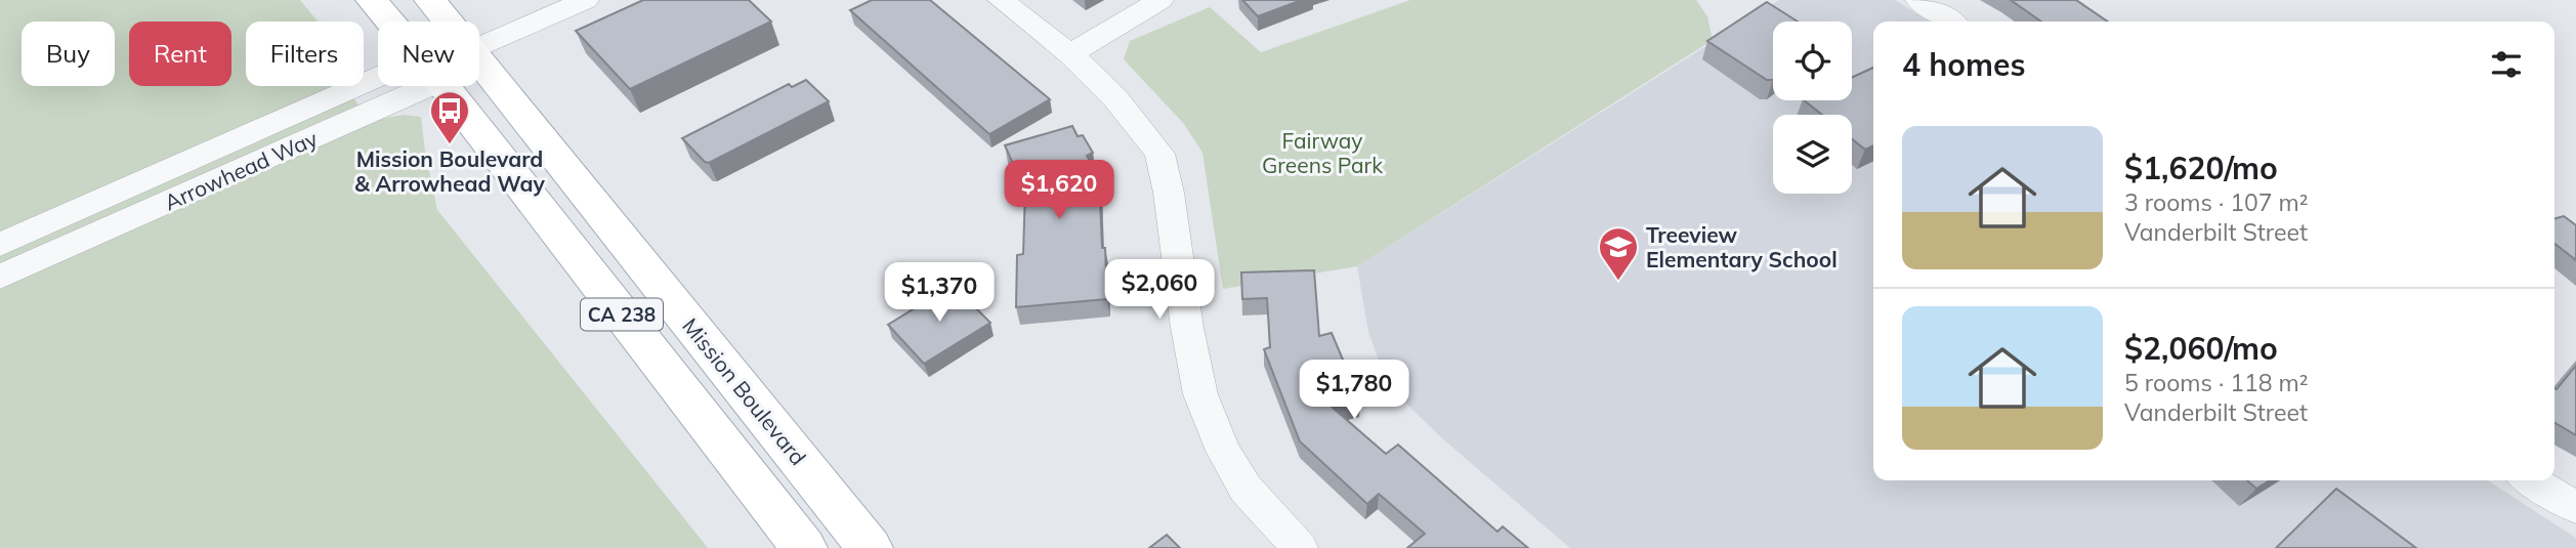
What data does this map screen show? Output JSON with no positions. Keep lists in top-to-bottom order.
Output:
{
  "streets": {
    "main road": ["CA 238", "Mission Boulevard"],
    "street": ["Arrowhead Way"]
  },
  "parks": ["Fairway Greens Park"],
  "places": {
    "bus stop": ["Mission Boulevard & Arrowhead Way"],
    "school or university": ["Treeview Elementary School"]
  },
  "page": {
    "chip": [
      "Buy",
      "Rent",
      "Filters",
      "New"
    ],
    "heading": "4 homes",
    "list": [
      {
        "name": "$1,620/mo",
        "note": "3 rooms · 107 m² · Vanderbilt Street"
      },
      {
        "name": "$2,060/mo",
        "note": "5 rooms · 118 m² · Vanderbilt Street"
      }
    ],
    "price": [
      "$1,620",
      "$2,060",
      "$1,370",
      "$1,780"
    ]
  }
}
